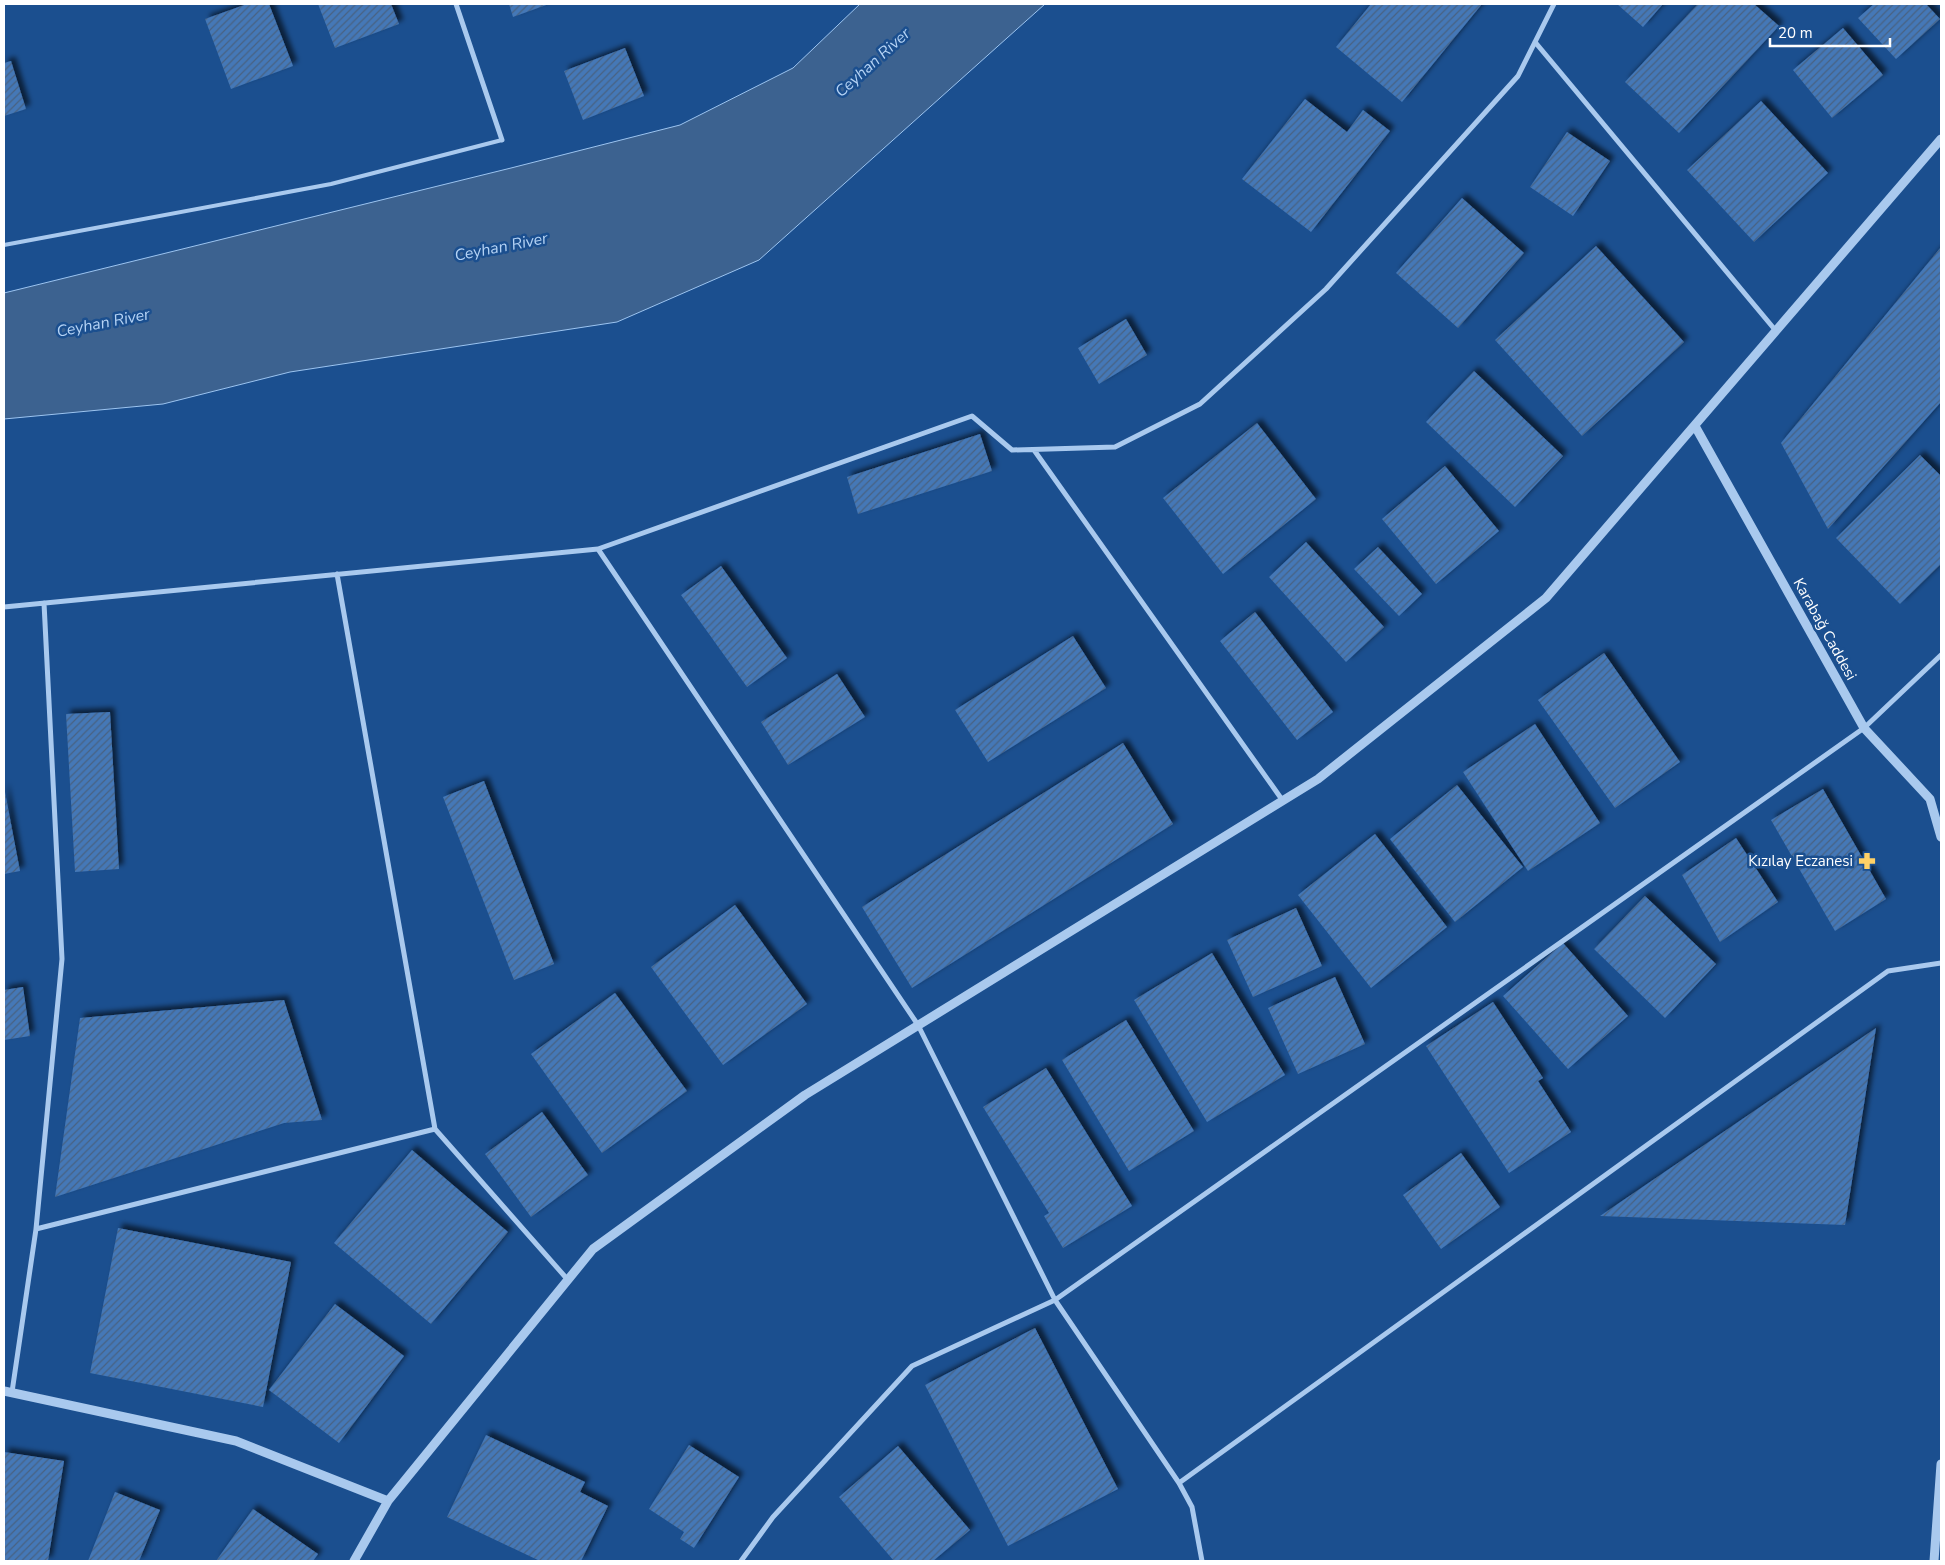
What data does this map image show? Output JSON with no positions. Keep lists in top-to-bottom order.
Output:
{
  "streets": {
    "street": ["Karabağ Caddesi"]
  },
  "water": ["Ceyhan River"],
  "places": {
    "pharmacy": ["Kızılay Eczanesi"]
  },
  "scale_bar": "20 m"
}
